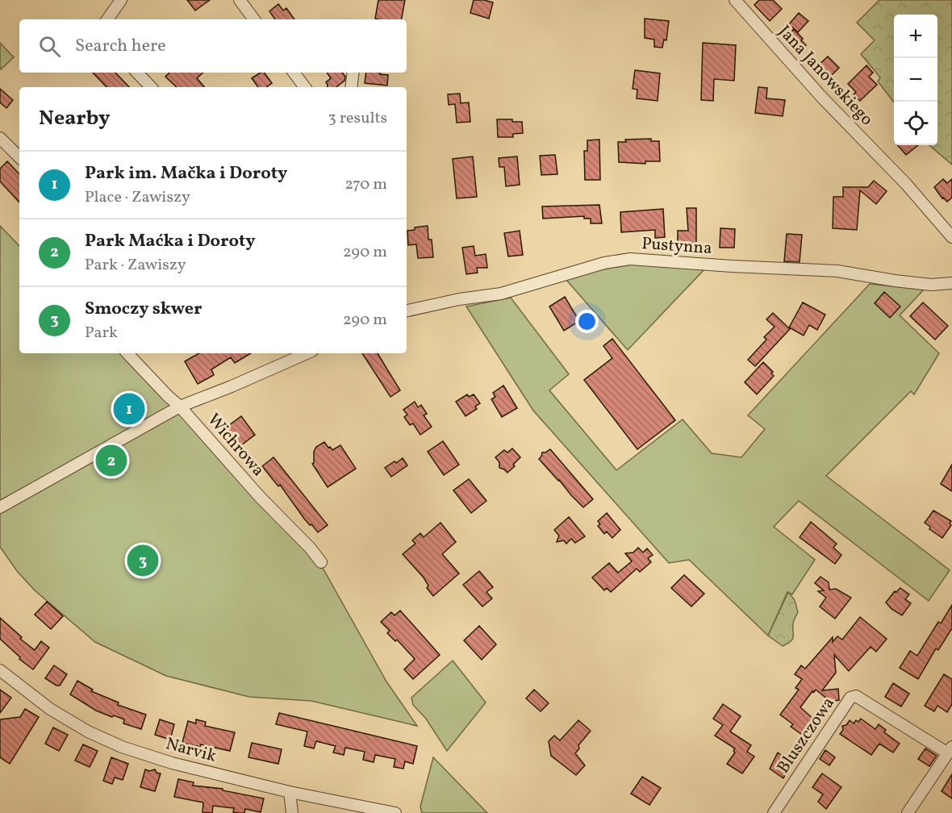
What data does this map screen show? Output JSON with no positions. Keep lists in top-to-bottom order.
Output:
{
  "streets": {
    "street": [
      "Jana Janowskiego",
      "Pustynna",
      "Wichrowa",
      "Bluszczowa",
      "Narvik"
    ]
  },
  "page": {
    "map_buttons": ["+", "−"],
    "search": "Search here",
    "heading": ["Nearby", "3 results"],
    "list": [
      {
        "mark": "1",
        "name": "Park im. Mačka i Doroty",
        "note": "Place · Zawiszy",
        "value": "270 m"
      },
      {
        "mark": "2",
        "name": "Park Maćka i Doroty",
        "note": "Park · Zawiszy",
        "value": "290 m"
      },
      {
        "mark": "3",
        "name": "Smoczy skwer",
        "note": "Park",
        "value": "290 m"
      }
    ],
    "pins": ["1", "2", "3"]
  }
}
